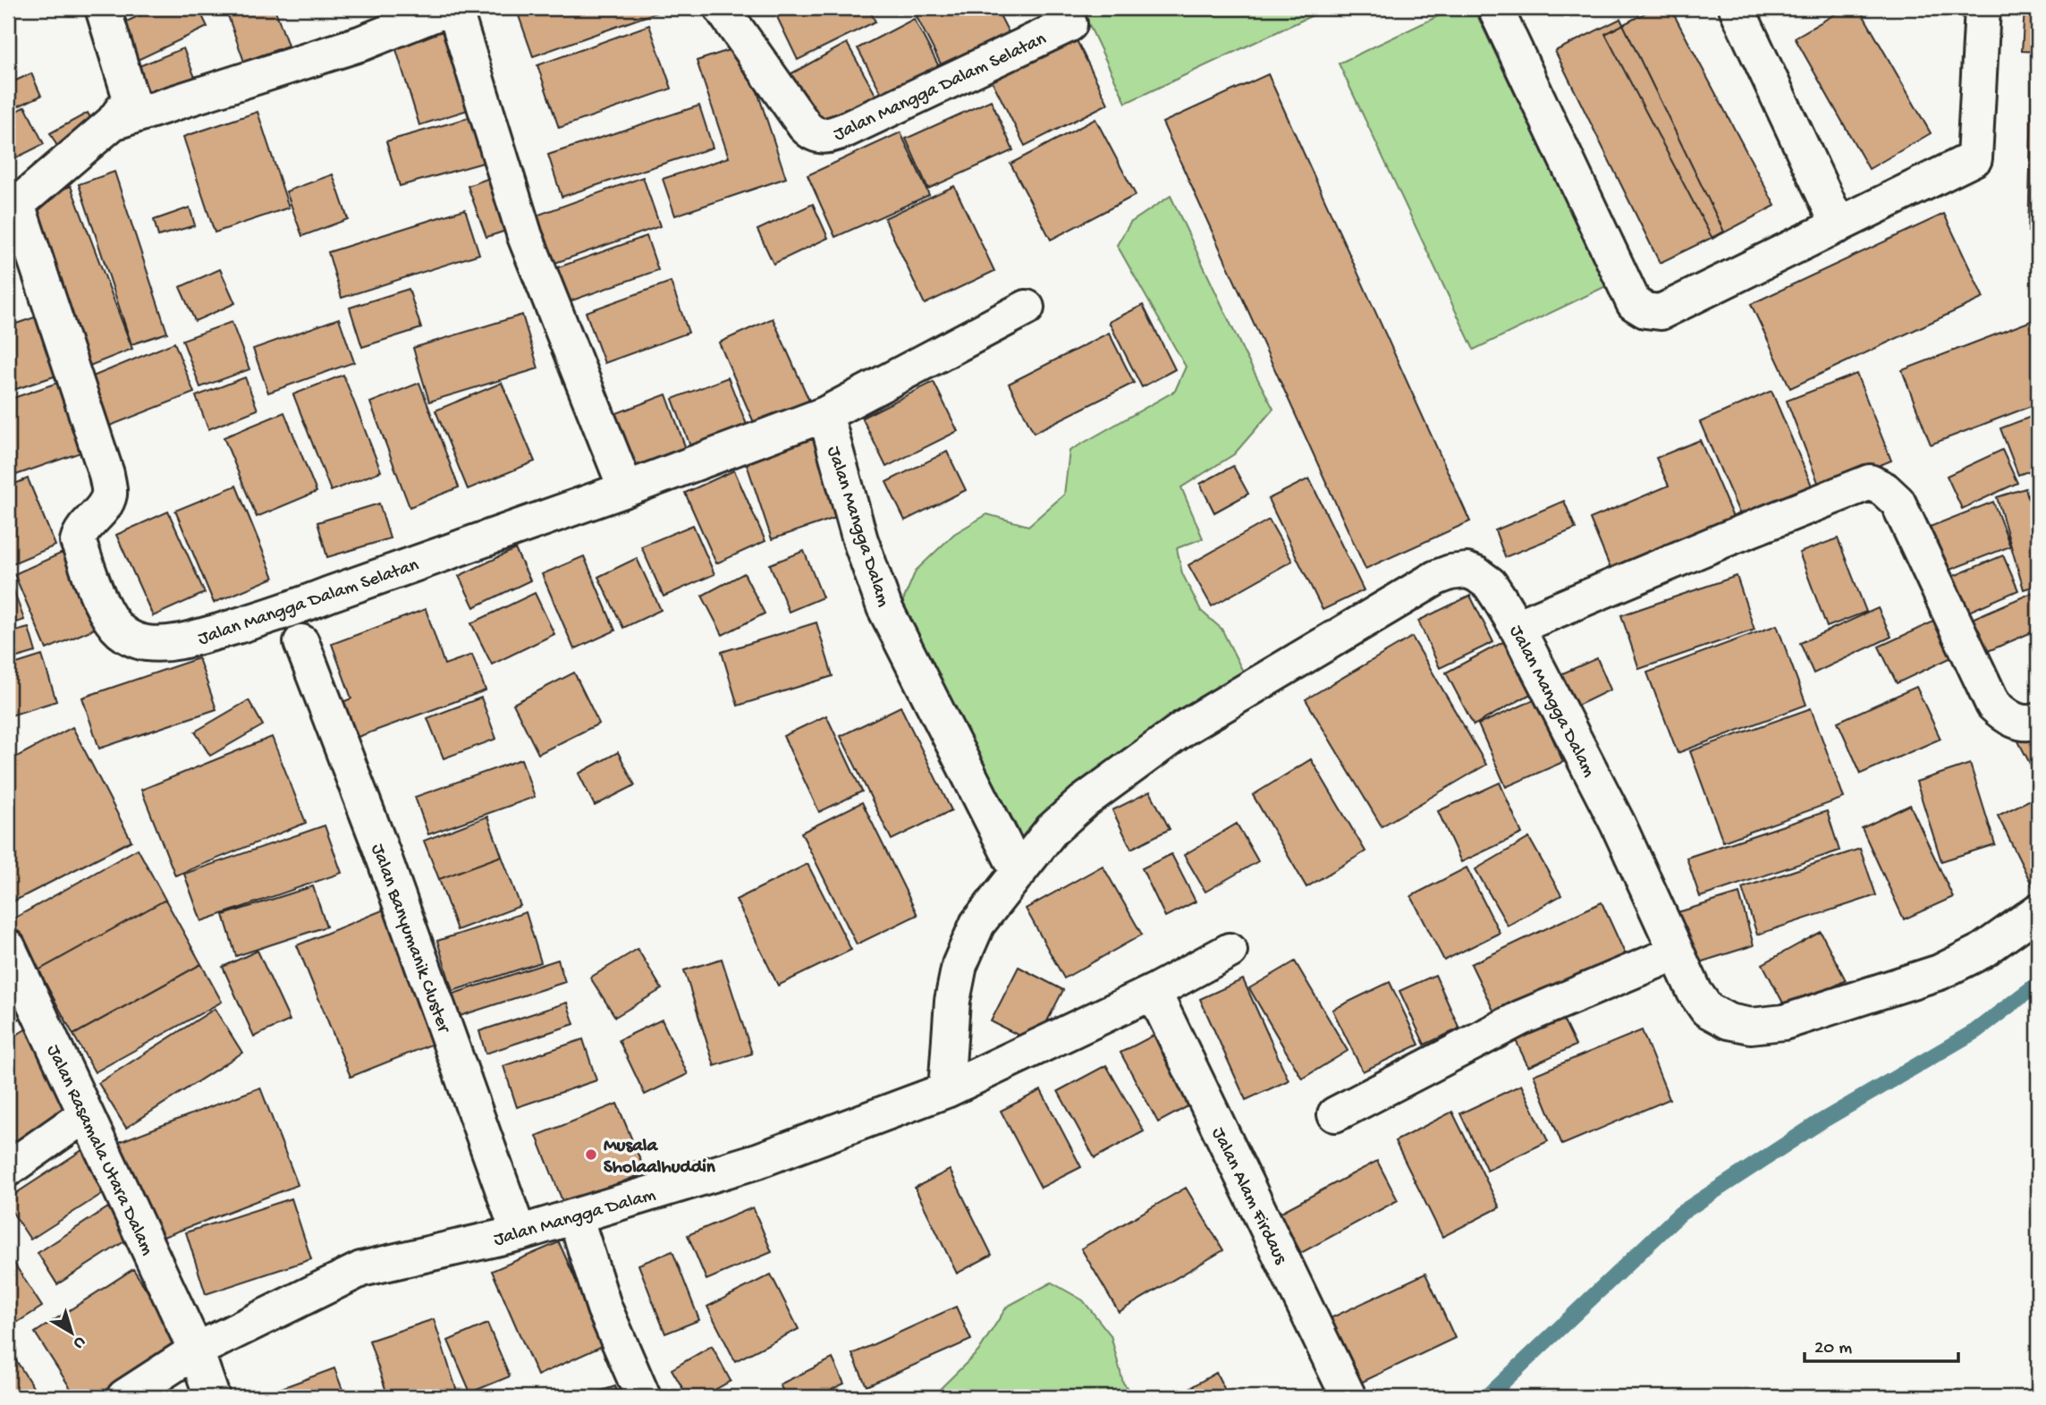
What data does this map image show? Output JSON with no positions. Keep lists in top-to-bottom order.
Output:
{
  "streets": {
    "street": [
      "Jalan Mangga Dalam Selatan",
      "Jalan Mangga Dalam",
      "Jalan Banyumanik Cluster",
      "Jalan Rasamala Utara Dalam",
      "Jalan Alam Firdaus"
    ]
  },
  "crossings": [
    ["Jalan Mangga Dalam Selatan", "Jalan Mangga Dalam"],
    ["Jalan Mangga Dalam", "Jalan Banyumanik Cluster"],
    ["Jalan Mangga Dalam", "Jalan Rasamala Utara Dalam"]
  ],
  "places": ["Musala Sholaalhuddin"],
  "scale_bar": "20 m",
  "north": "bottom right"
}
